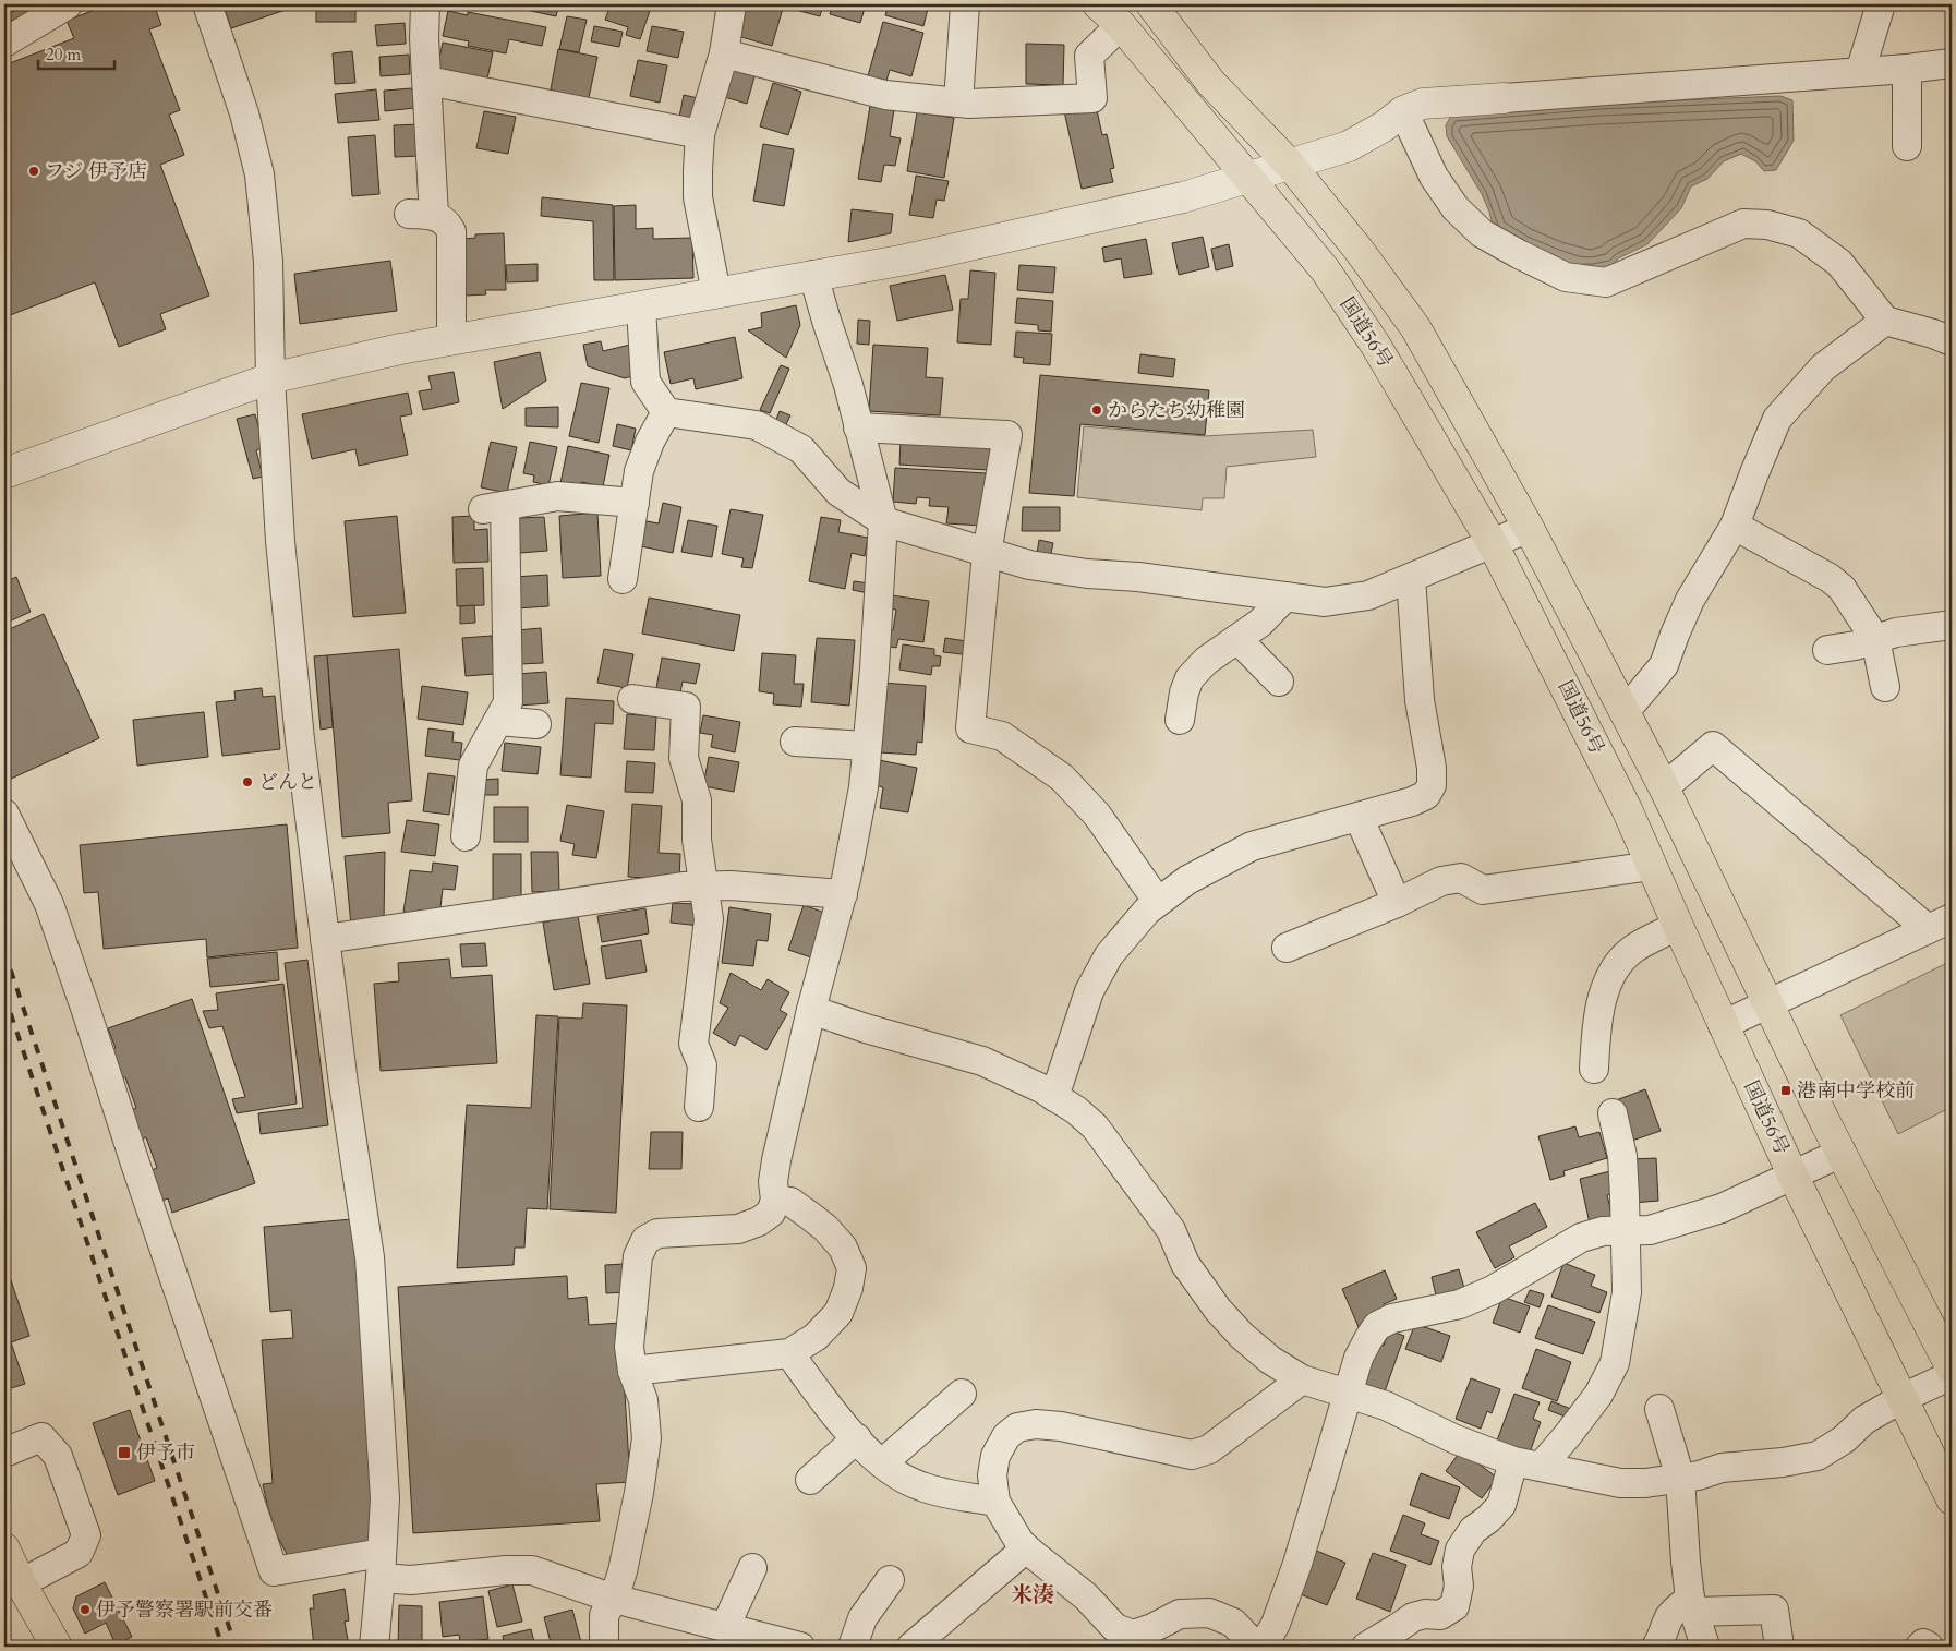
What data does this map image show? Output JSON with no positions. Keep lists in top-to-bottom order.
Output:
{
  "streets": {
    "highway": ["国道56号"]
  },
  "districts": ["米湊"],
  "places": {
    "other": [
      "フジ 伊予店",
      "からたち幼稚園",
      "どんと",
      "伊予警察署駅前交番"
    ],
    "transit": ["港南中学校前", "伊予市"]
  },
  "scale_bar": "20 m"
}
